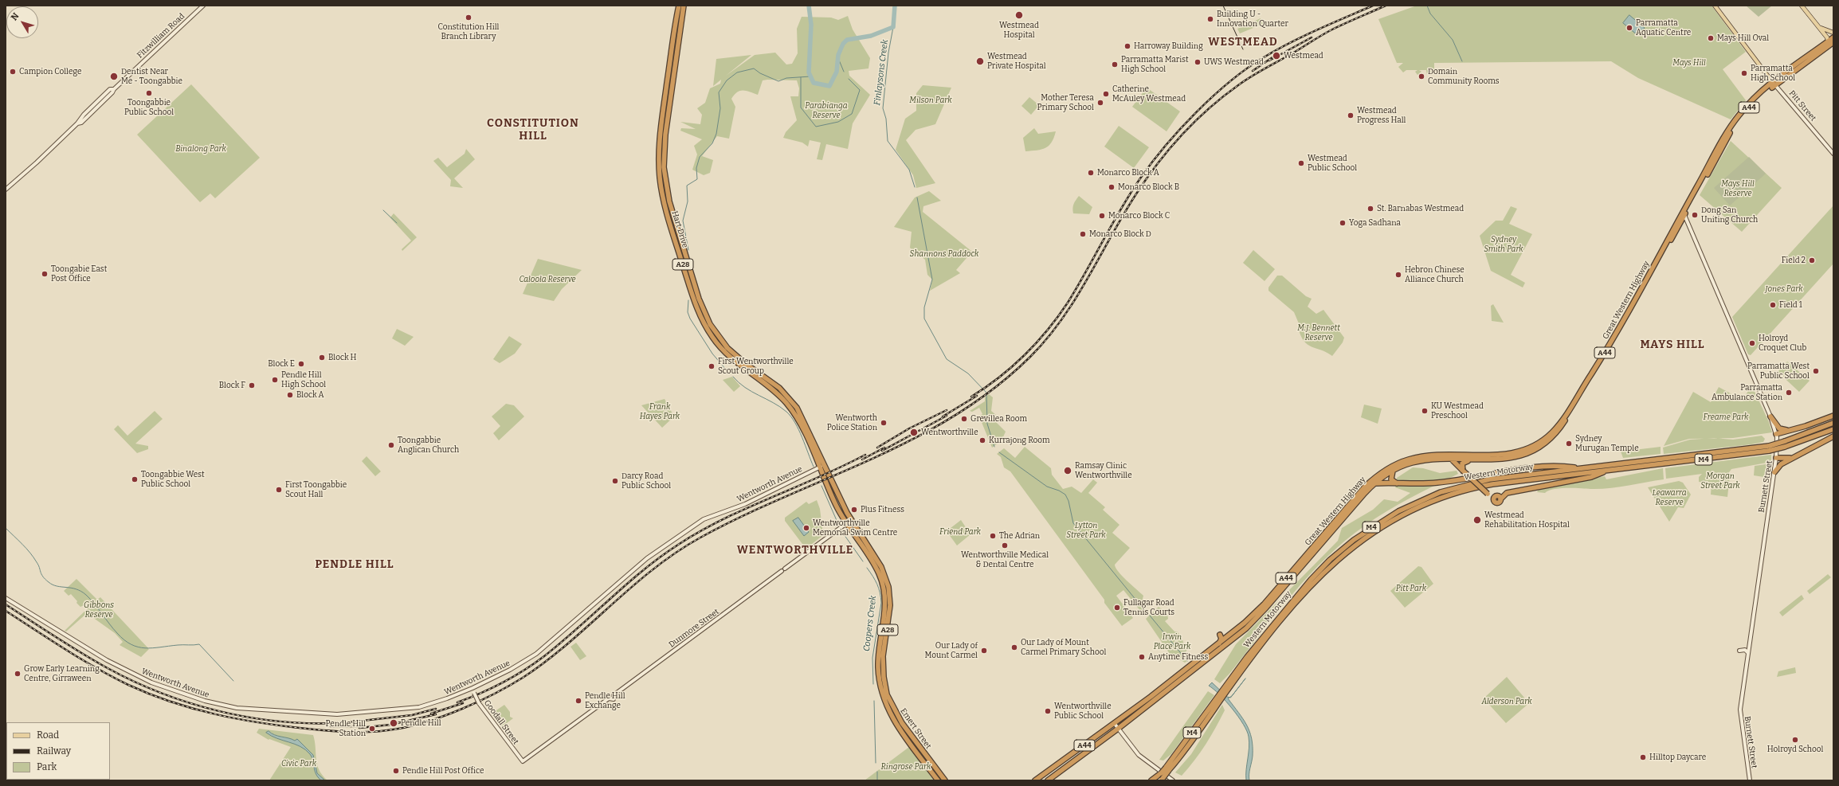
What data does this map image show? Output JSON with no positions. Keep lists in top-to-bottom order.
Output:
{
  "streets": {
    "highway": [
      "A44",
      "Hart Drive",
      "A28",
      "Great Western Highway",
      "M4",
      "Western Motorway",
      "Emert Street"
    ],
    "main road": [
      "Fitzwilliam Road",
      "Pitt Street",
      "Wentworth Avenue",
      "Burnett Street",
      "Dunmore Street",
      "Goodall Street"
    ]
  },
  "crossings": [
    ["Pitt Street", "Great Western Highway"],
    ["Hart Drive", "A28"],
    ["Hart Drive", "Wentworth Avenue"],
    ["A28", "Wentworth Avenue"],
    ["A28", "Dunmore Street"],
    ["A28", "Emert Street"],
    ["Great Western Highway", "Burnett Street"],
    ["M4", "Western Motorway"],
    ["Wentworth Avenue", "Goodall Street"],
    ["Dunmore Street", "Goodall Street"],
    ["Dunmore Street", "Emert Street"]
  ],
  "districts": [
    "WESTMEAD",
    "CONSTITUTION HILL",
    "MAYS HILL",
    "WENTWORTHVILLE",
    "PENDLE HILL"
  ],
  "water": ["Finlaysons Creek", "Coopers Creek"],
  "parks": [
    "Mays Hill",
    "Milson Park",
    "Parabianga Reserve",
    "Binalong Park",
    "Mays Hill Reserve",
    "Sydney Smith Park",
    "Shannons Paddock",
    "Caloola Reserve",
    "Jones Park",
    "M.J. Bennett Reserve",
    "Frank Hayes Park",
    "Freame Park",
    "Morgan Street Park",
    "Leawarra Reserve",
    "Lytton Street Park",
    "Friend Park",
    "Pitt Park",
    "Gibbons Reserve",
    "Irwin Place Park",
    "Alderson Park",
    "Civic Park",
    "Ringrose Park"
  ],
  "places": [
    "Westmead Hospital",
    "Constitution Hill Branch Library",
    "Building U - Innovation Quarter",
    "Parramatta Aquatic Centre",
    "Mays Hill Oval",
    "Harroway Building",
    "Westmead",
    "Westmead Private Hospital",
    "UWS Westmead",
    "Parramatta Marist High School",
    "Campion College",
    "Parramatta High School",
    "Dentist Near Me - Toongabbie",
    "Domain Community Rooms",
    "Toongabbie Public School",
    "Catherine McAuley Westmead",
    "Mother Teresa Primary School",
    "Westmead Progress Hall",
    "Westmead Public School",
    "Monarco Block A",
    "Monarco Block B",
    "St. Barnabas Westmead",
    "Dong San Uniting Church",
    "Monarco Block C",
    "Yoga Sadhana",
    "Monarco Block D",
    "Field 2",
    "Toongabie East Post Office",
    "Hebron Chinese Alliance Church",
    "Field 1",
    "Holroyd Croquet Club",
    "Block H",
    "Block E",
    "First Wentworthville Scout Group",
    "Parramatta West Public School",
    "Pendle Hill High School",
    "Block F",
    "Parramatta Ambulance Station",
    "Block A",
    "KU Westmead Preschool",
    "Grevillea Room",
    "Wentworth Police Station",
    "Wentworthville",
    "Kurrajong Room",
    "Sydney Murugan Temple",
    "Toongabbie Anglican Church",
    "Ramsay Clinic Wentworthville",
    "Toongabbie West Public School",
    "Darcy Road Public School",
    "First Toongabbie Scout Hall",
    "Plus Fitness",
    "Westmead Rehabilitation Hospital",
    "Wentworthville Memorial Swim Centre",
    "The Adrian",
    "Wentworthville Medical & Dental Centre",
    "Fullagar Road Tennis Courts",
    "Our Lady of Mount Carmel Primary School",
    "Our Lady of Mount Carmel",
    "Anytime Fitness",
    "Grow Early Learning Centre, Girraween",
    "Pendle Hill Exchange",
    "Wentworthville Public School",
    "Pendle Hill",
    "Pendle Hill Station",
    "Holroyd School",
    "Hilltop Daycare",
    "Pendle Hill Post Office"
  ],
  "legend": ["Road", "Railway", "Park"],
  "north": "top left"
}
